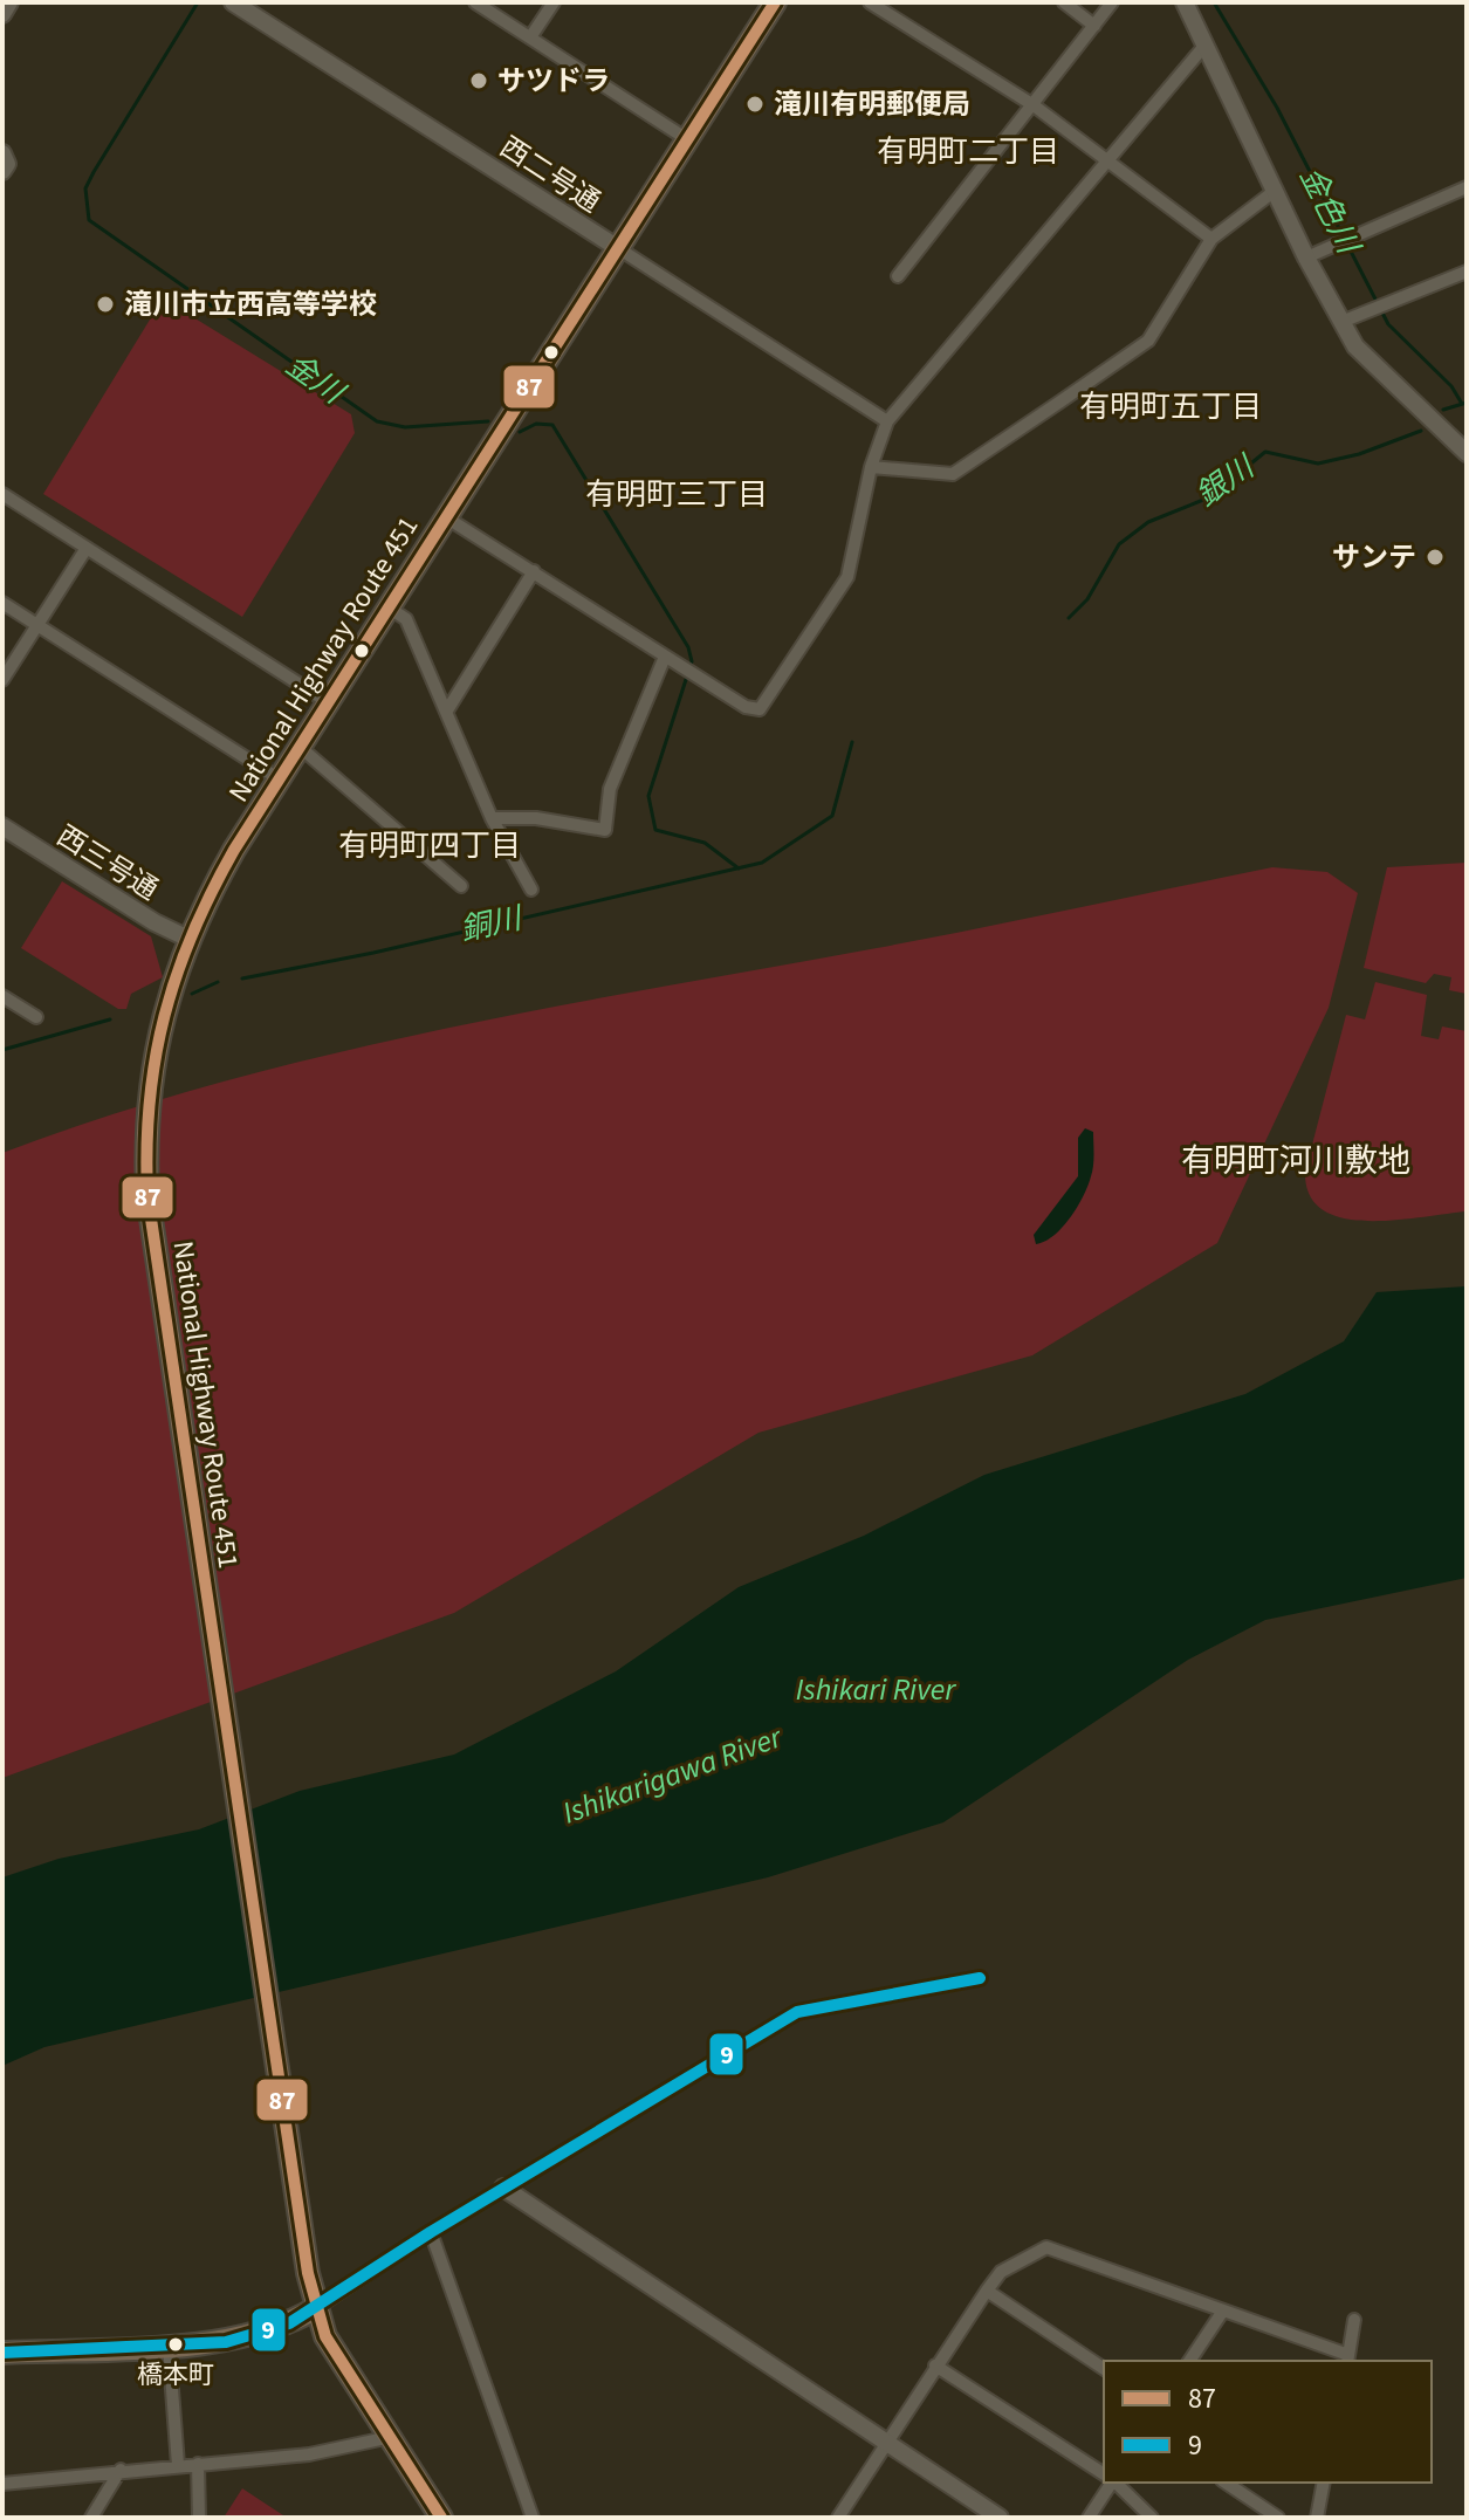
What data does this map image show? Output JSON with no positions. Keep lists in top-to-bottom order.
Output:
{
  "streets": {
    "highway": ["National Highway Route 451"],
    "street": ["西二号通", "西三号通"]
  },
  "crossings": [
    ["西二号通", "National Highway Route 451"],
    ["National Highway Route 451", "西三号通"]
  ],
  "districts": [
    "有明町二丁目",
    "有明町五丁目",
    "有明町三丁目",
    "有明町四丁目",
    "有明町河川敷地"
  ],
  "water": [
    "金色川",
    "金川",
    "銀川",
    "銅川",
    "Ishikari River",
    "Ishikarigawa River"
  ],
  "places": [
    "サツドラ",
    "滝川有明郵便局",
    "滝川市立西高等学校",
    "サンテ",
    "橋本町"
  ],
  "lines": ["transit line 87", "transit line 9"],
  "legend": ["87", "9"]
}
